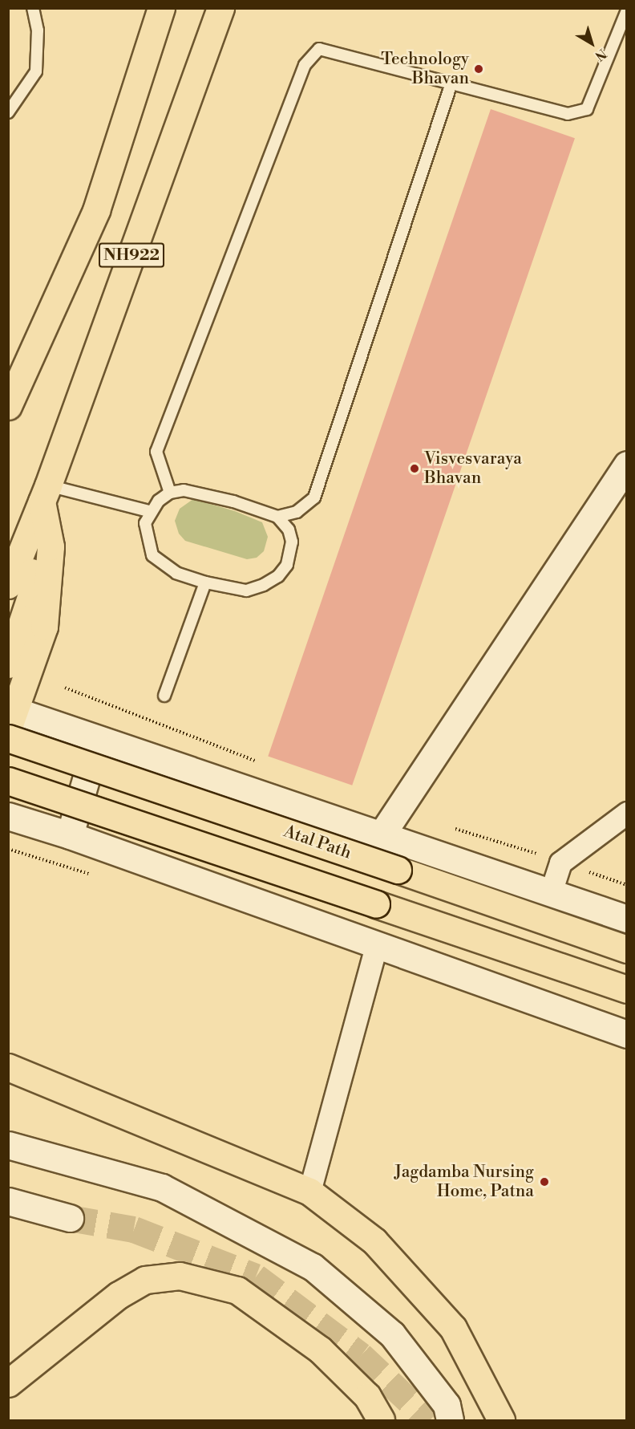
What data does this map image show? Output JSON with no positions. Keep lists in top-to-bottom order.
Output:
{
  "streets": {
    "main road": ["NH922", "Atal Path"]
  },
  "places": ["Technology Bhavan", "Visvesvaraya Bhavan", "Jagdamba Nursing Home, Patna"],
  "north": "bottom right"
}
